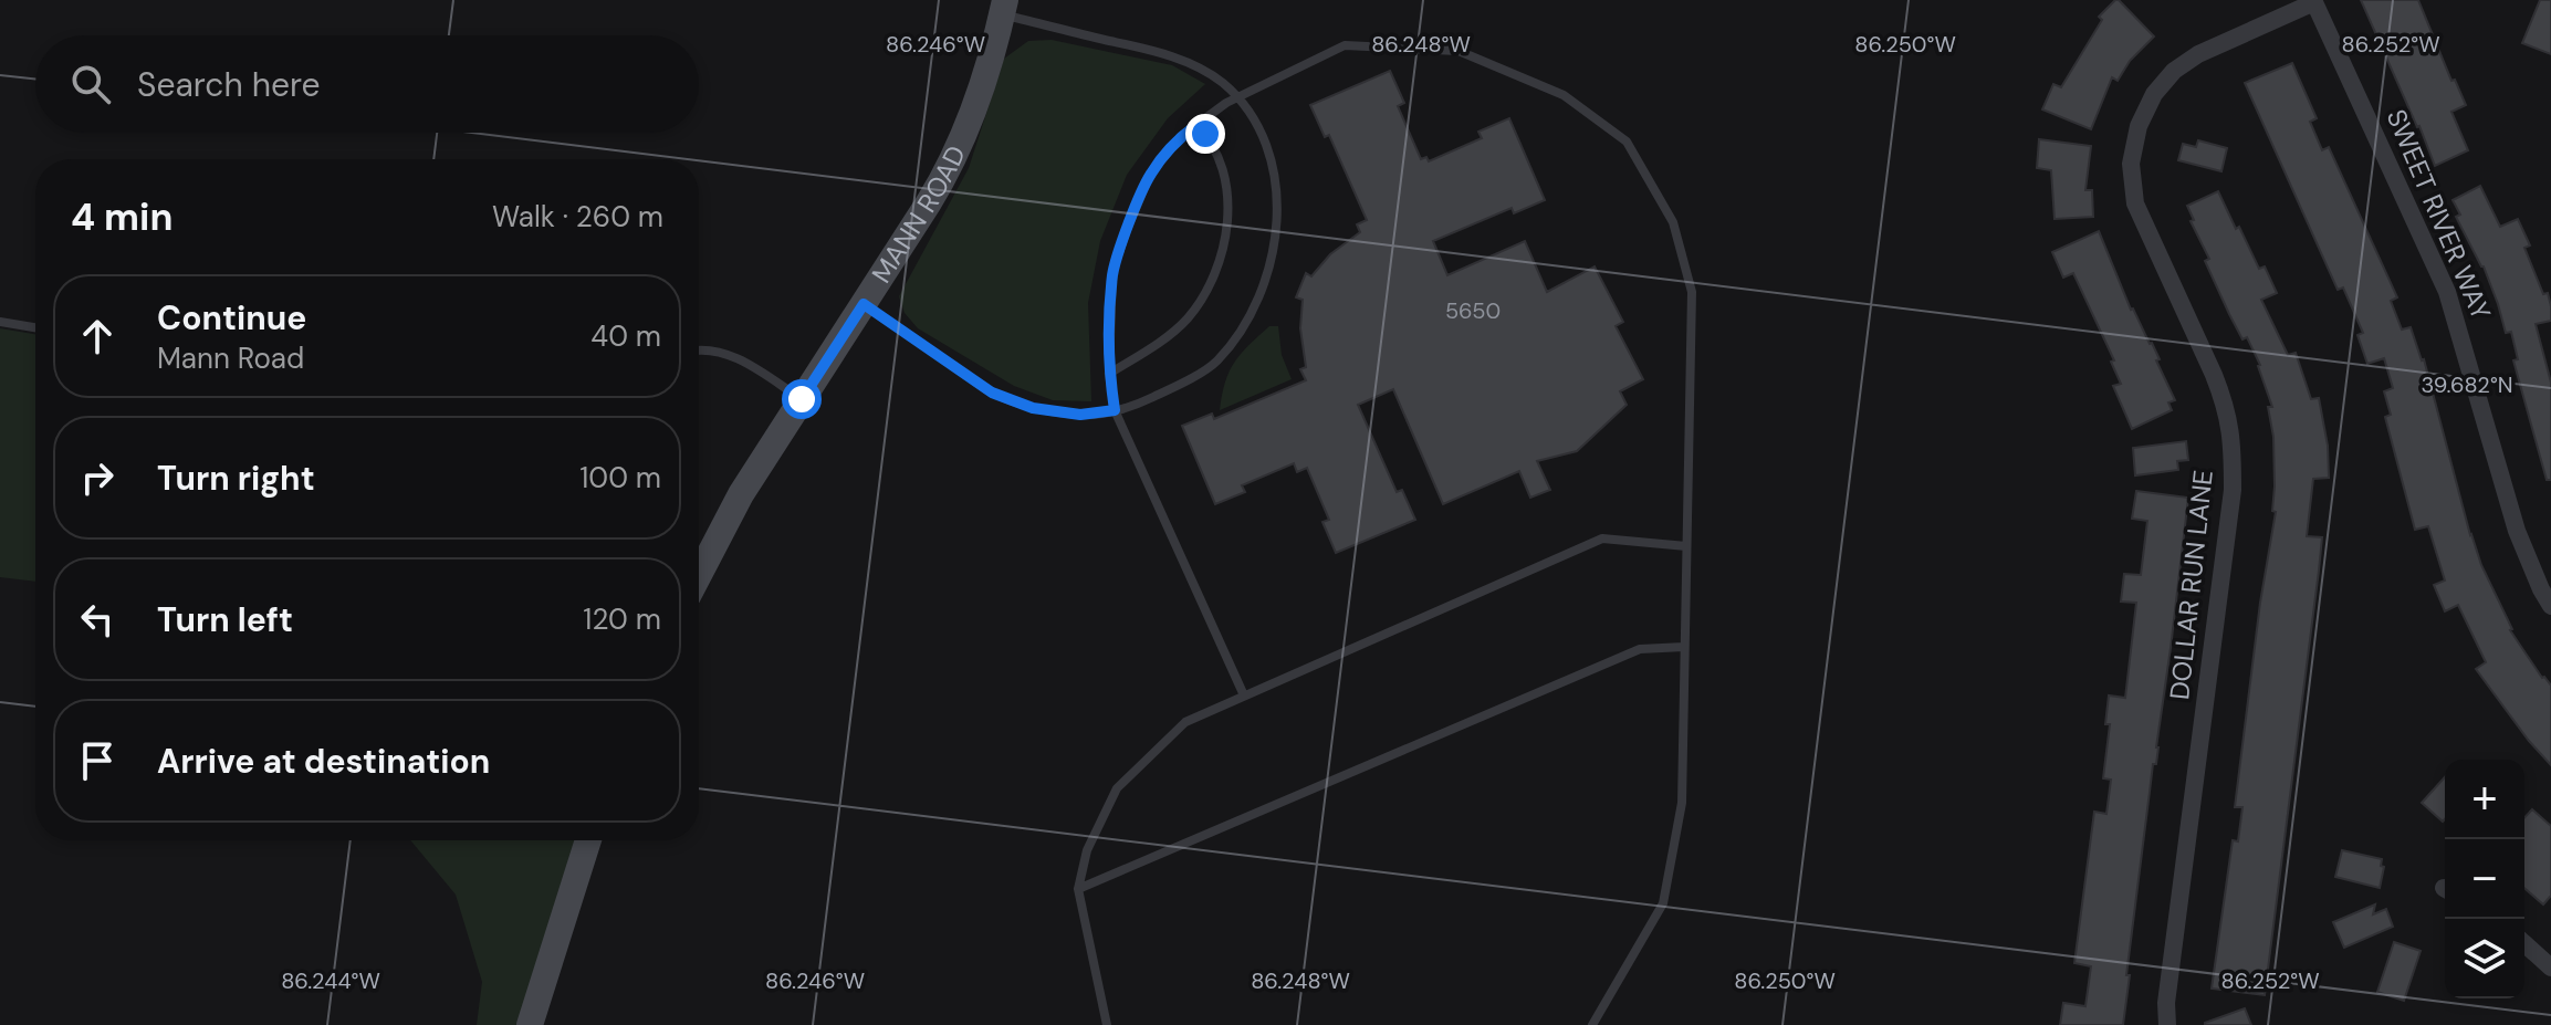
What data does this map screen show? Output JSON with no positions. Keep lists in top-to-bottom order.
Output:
{
  "streets": {
    "main road": ["MANN ROAD"],
    "street": ["SWEET RIVER WAY", "DOLLAR RUN LANE"]
  },
  "crossings": [
    ["SWEET RIVER WAY", "DOLLAR RUN LANE"]
  ],
  "house_numbers": ["5650"],
  "page": {
    "search": "Search here",
    "heading": ["4 min", "Walk · 260 m"],
    "list": [
      ["Continue", "Mann Road", "40 m"],
      ["Turn right", "100 m"],
      ["Turn left", "120 m"],
      "Arrive at destination"
    ],
    "map_buttons": ["+", "−"]
  },
  "coordinates": [
    "86.246°W",
    "86.248°W",
    "86.250°W",
    "86.252°W",
    "39.682°N",
    "86.244°W"
  ]
}
